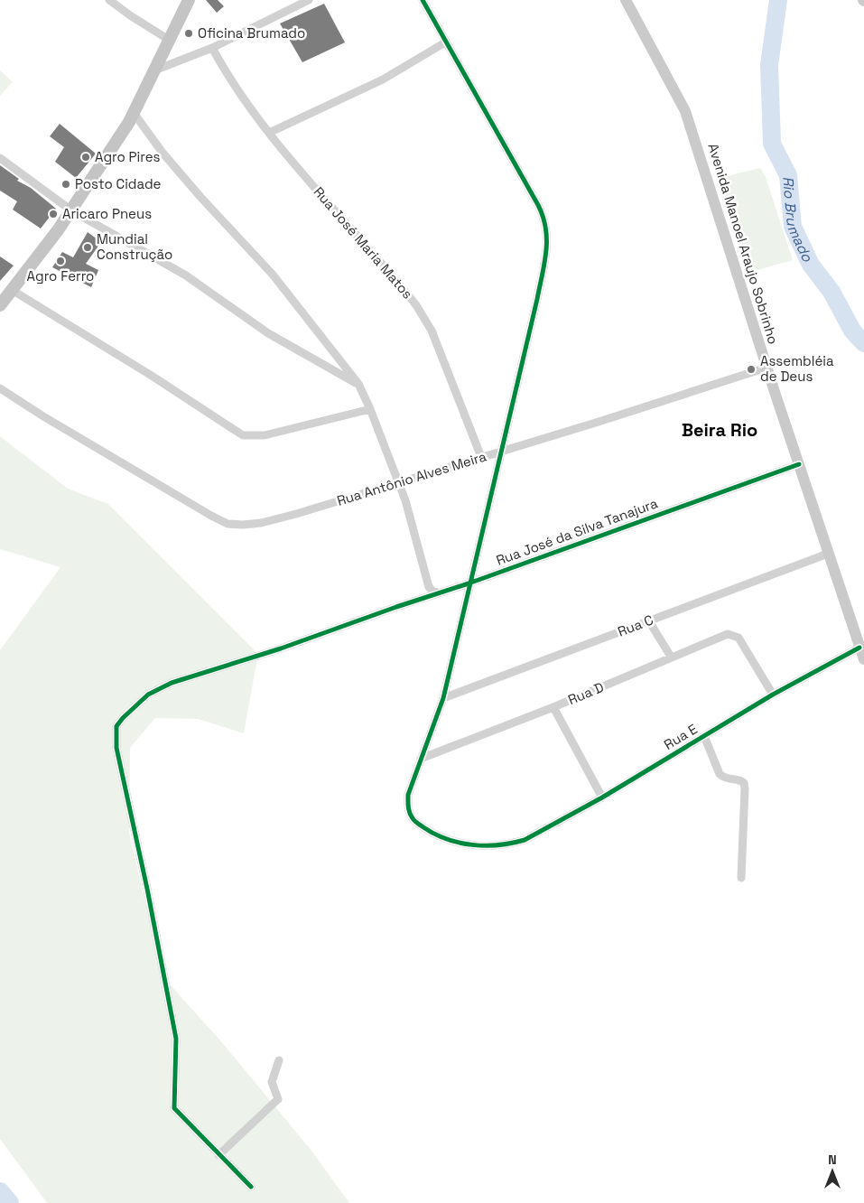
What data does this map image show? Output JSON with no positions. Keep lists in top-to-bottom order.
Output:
{
  "streets": {
    "street": [
      "Rua José Maria Matos",
      "Avenida Manoel Araujo Sobrinho",
      "Rua Antônio Alves Meira",
      "Rua José da Silva Tanajura",
      "Rua C",
      "Rua D",
      "Rua E"
    ]
  },
  "crossings": [
    ["Rua José Maria Matos", "Rua Antônio Alves Meira"],
    ["Avenida Manoel Araujo Sobrinho", "Rua Antônio Alves Meira"],
    ["Avenida Manoel Araujo Sobrinho", "Rua José da Silva Tanajura"],
    ["Avenida Manoel Araujo Sobrinho", "Rua C"],
    ["Avenida Manoel Araujo Sobrinho", "Rua E"],
    ["Rua D", "Rua E"]
  ],
  "districts": ["Beira Rio"],
  "water": ["Rio Brumado"],
  "places": [
    "Oficina Brumado",
    "Agro Pires",
    "Posto Cidade",
    "Aricaro Pneus",
    "Mundial Construção",
    "Agro Ferro",
    "Assembléia de Deus"
  ],
  "north": "top"
}
